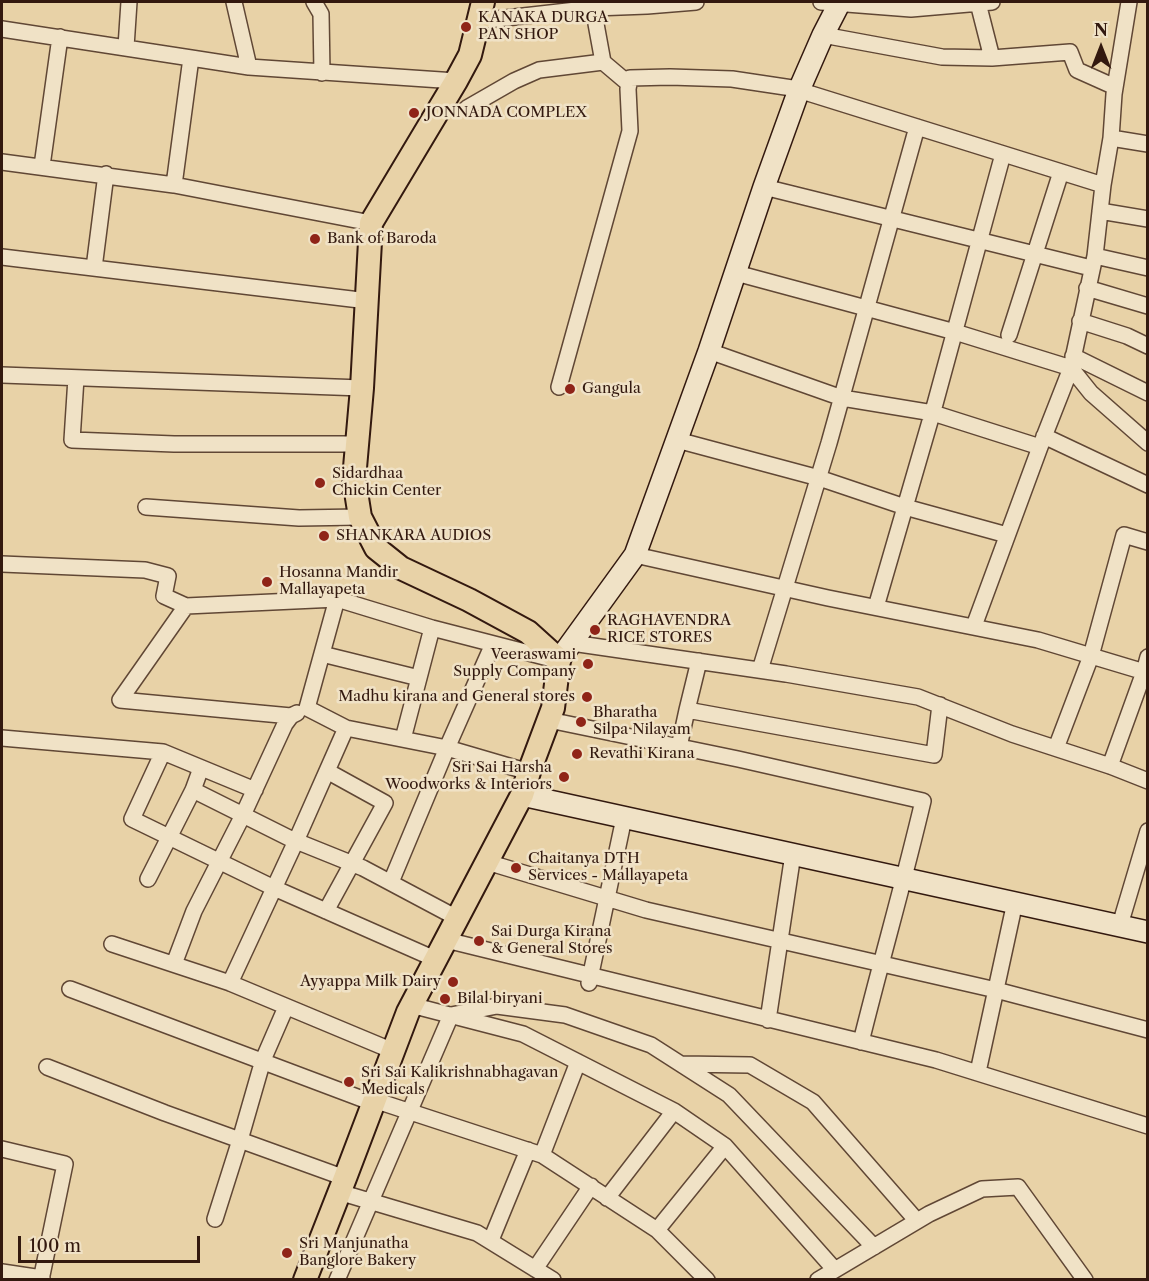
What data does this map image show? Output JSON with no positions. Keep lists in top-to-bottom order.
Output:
{
  "places": [
    "KANAKA DURGA PAN SHOP",
    "JONNADA COMPLEX",
    "Bank of Baroda",
    "Gangula",
    "Sidardhaa Chickin Center",
    "SHANKARA AUDIOS",
    "Hosanna Mandir Mallayapeta",
    "RAGHAVENDRA RICE STORES",
    "Veeraswami Supply Company",
    "Madhu kirana and General stores",
    "Bharatha Silpa Nilayam",
    "Revathi Kirana",
    "Sri Sai Harsha Woodworks & Interiors",
    "Chaitanya DTH Services - Mallayapeta",
    "Sai Durga Kirana & General Stores",
    "Ayyappa Milk Dairy",
    "Bilal biryani",
    "Sri Sai Kalikrishnabhagavan Medicals",
    "Sri Manjunatha Banglore Bakery"
  ],
  "scale_bar": "100 m",
  "north": "top"
}
